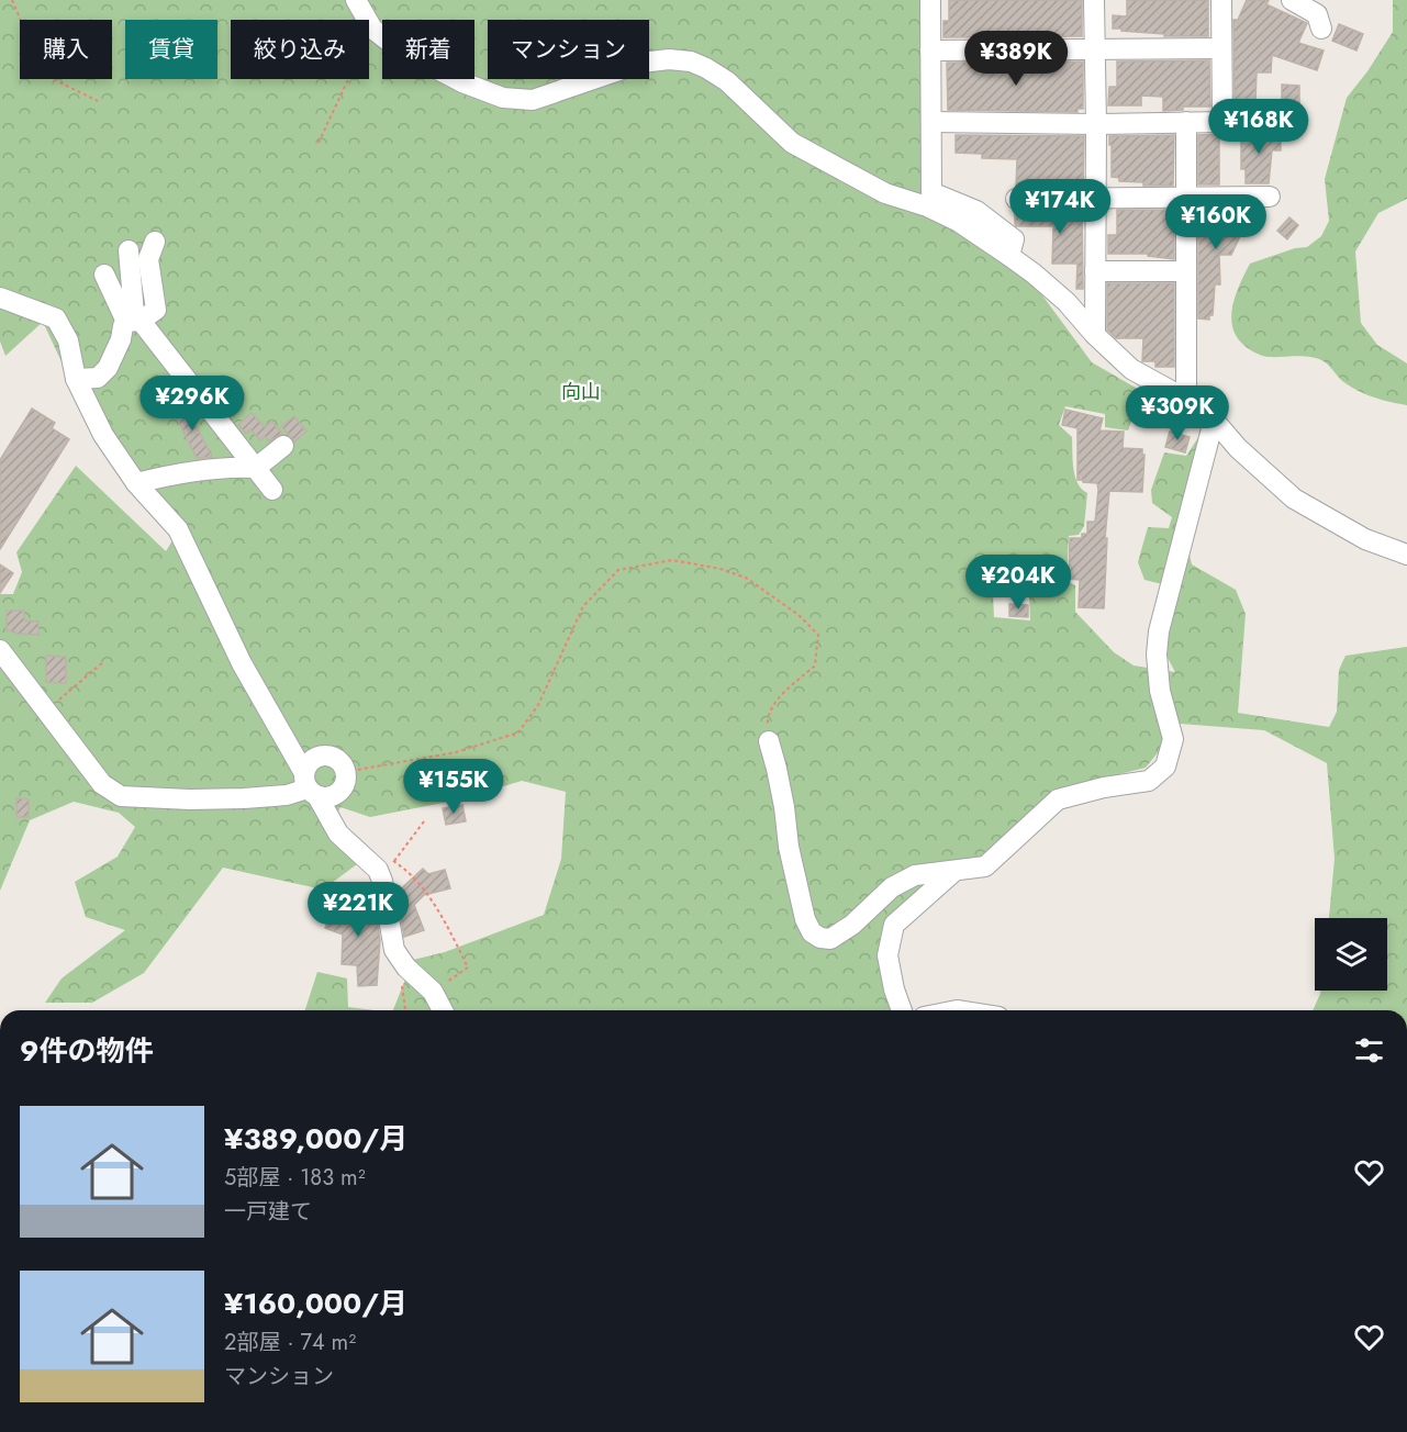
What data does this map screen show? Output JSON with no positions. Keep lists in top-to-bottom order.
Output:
{
  "parks": ["向山"],
  "page": {
    "chip": [
      "購入",
      "賃貸",
      "絞り込み",
      "新着",
      "マンション"
    ],
    "price": [
      "¥389K",
      "¥168K",
      "¥174K",
      "¥160K",
      "¥296K",
      "¥309K",
      "¥204K",
      "¥155K",
      "¥221K"
    ],
    "heading": "9件の物件",
    "list": [
      {
        "name": "¥389,000/月",
        "note": "5部屋 · 183 m² · 一戸建て"
      },
      {
        "name": "¥160,000/月",
        "note": "2部屋 · 74 m² · マンション"
      }
    ]
  }
}
